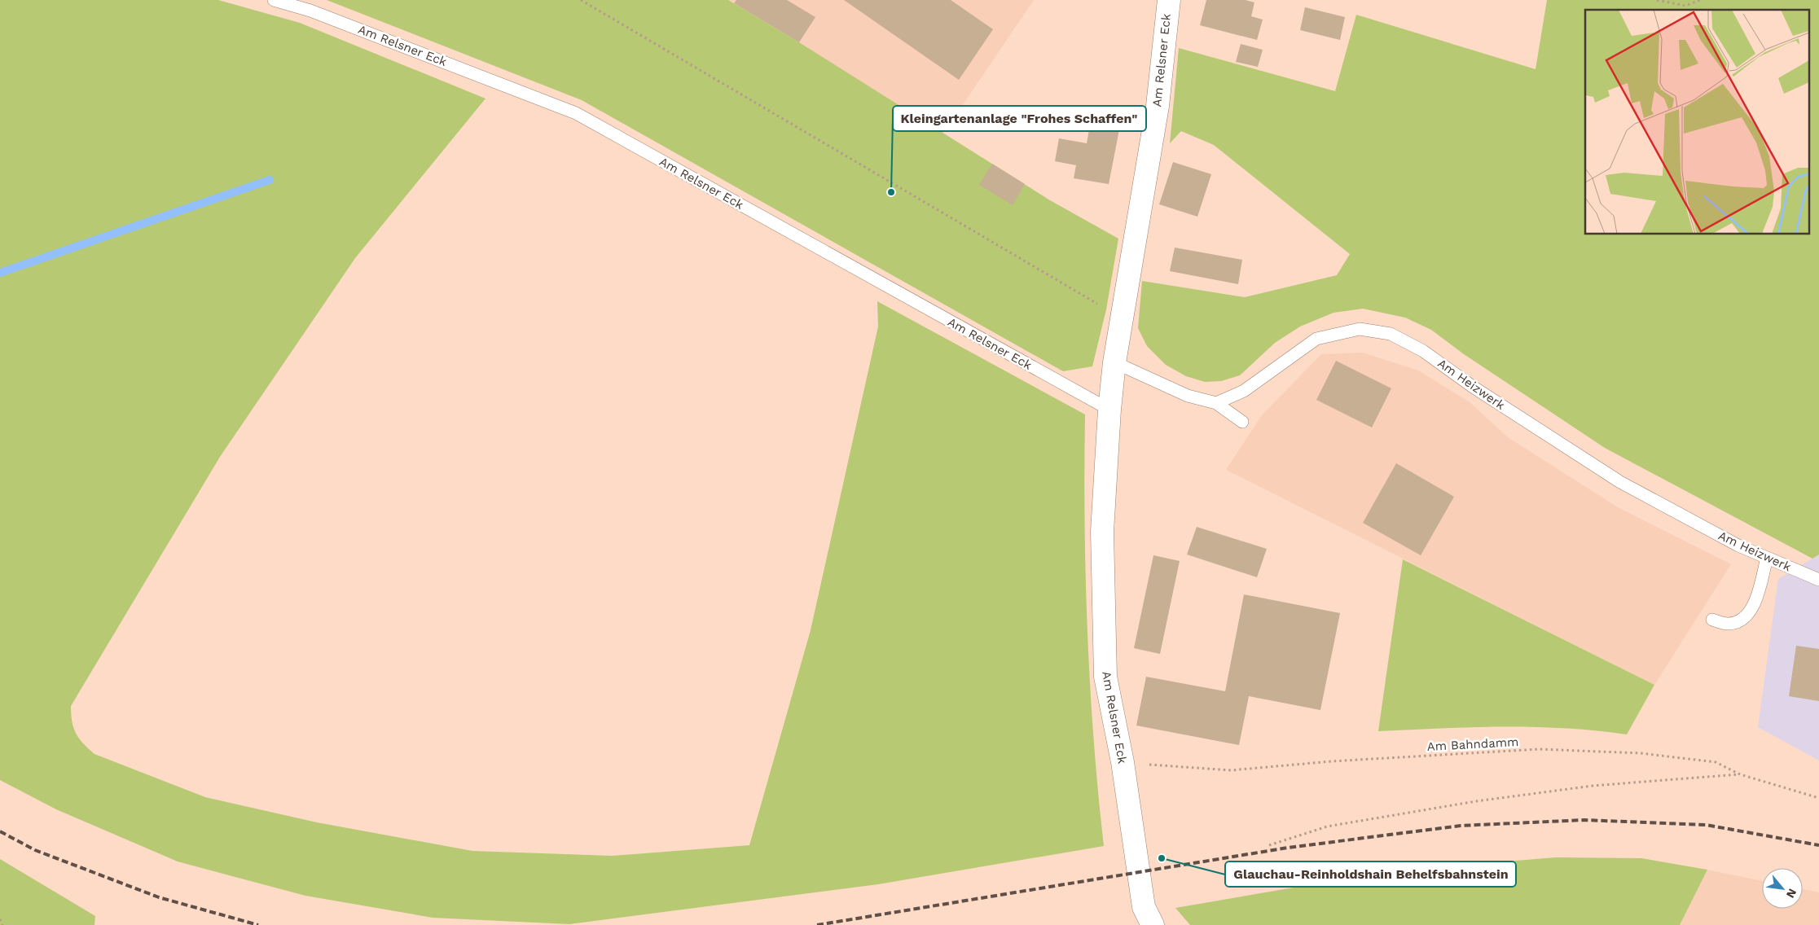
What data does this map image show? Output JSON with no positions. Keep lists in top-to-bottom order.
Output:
{
  "streets": {
    "street": ["Am Relsner Eck"],
    "lane": ["Am Heizwerk"],
    "path": ["Am Bahndamm"]
  },
  "crossings": [
    ["Am Relsner Eck", "Am Bahndamm"]
  ],
  "places": ["Kleingartenanlage \"Frohes Schaffen\"", "Glauchau-Reinholdshain Behelfsbahnstein"],
  "north": "bottom right"
}
